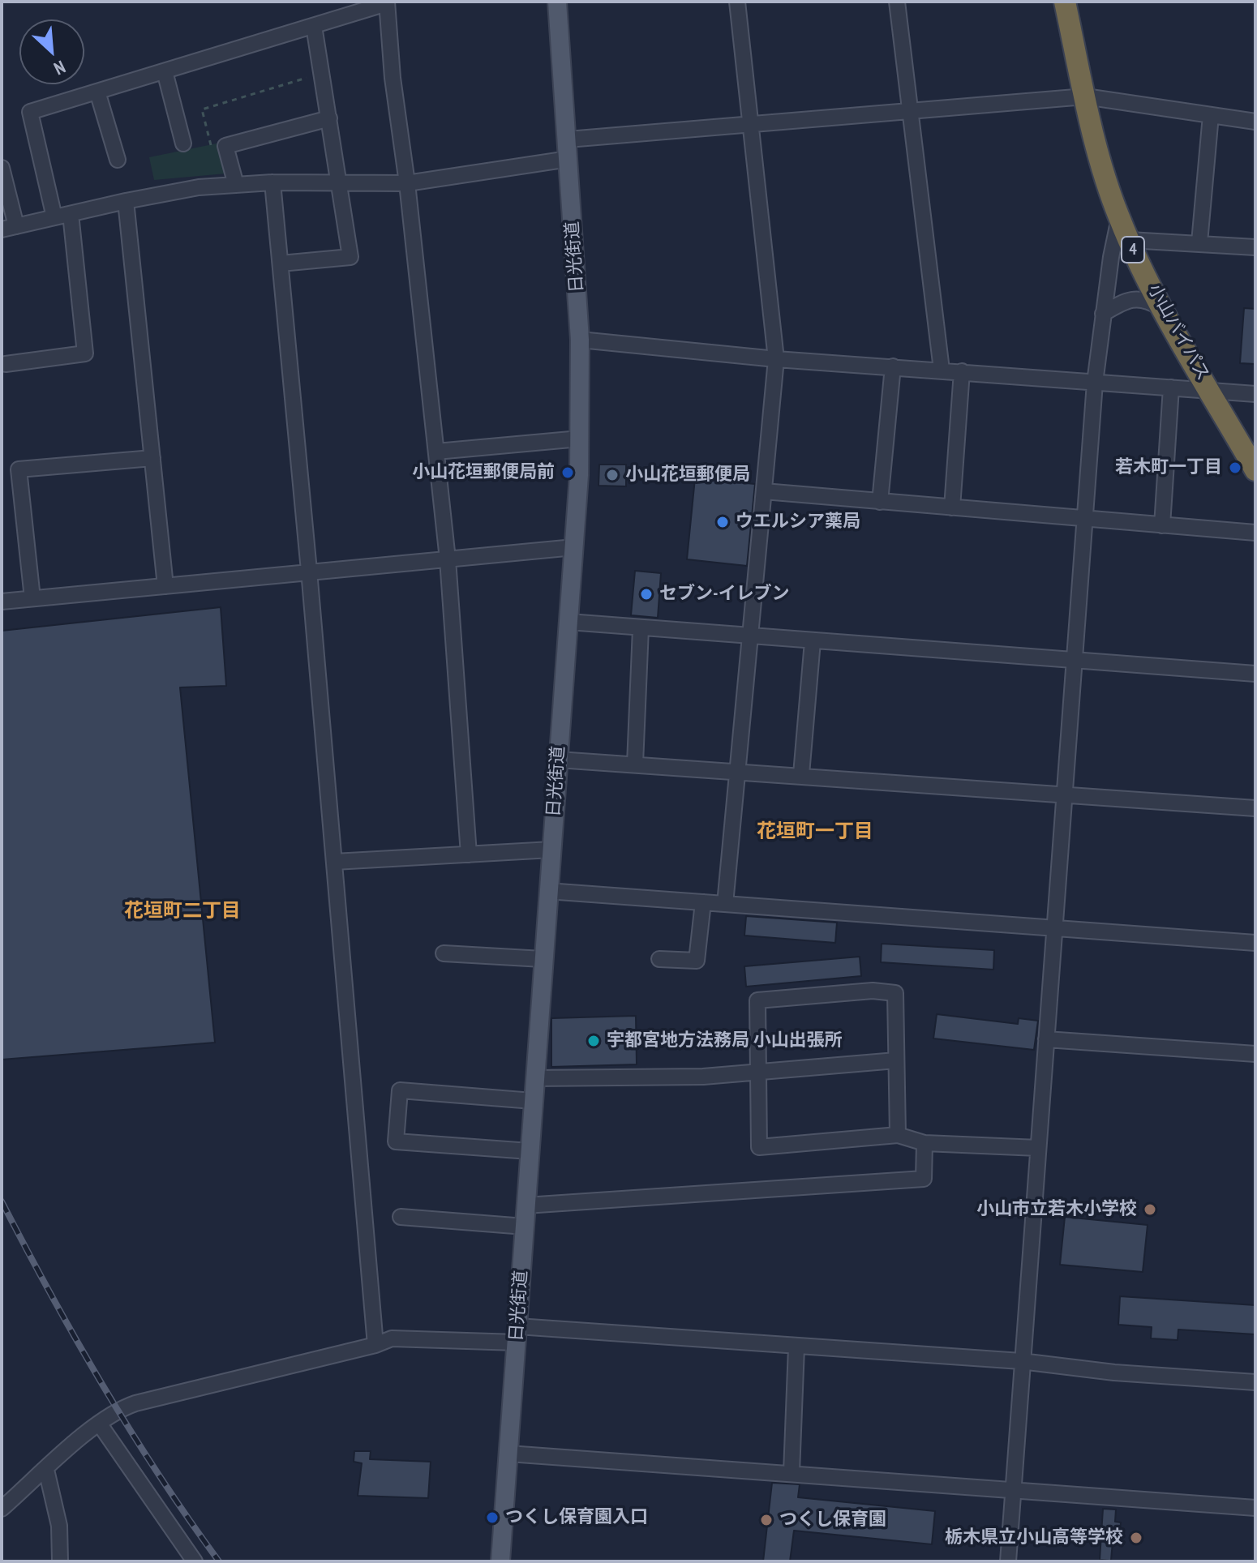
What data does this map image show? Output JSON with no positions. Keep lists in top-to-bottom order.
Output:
{
  "streets": {
    "highway": ["4", "小山バイパス"],
    "main road": ["日光街道"]
  },
  "districts": ["花垣町一丁目", "花垣町二丁目"],
  "places": [
    "若木町一丁目",
    "小山花垣郵便局前",
    "小山花垣郵便局",
    "ウエルシア薬局",
    "セブン-イレブン",
    "宇都宮地方法務局 小山出張所",
    "小山市立若木小学校",
    "つくし保育園入口",
    "つくし保育園",
    "栃木県立小山高等学校"
  ],
  "north": "bottom right"
}
